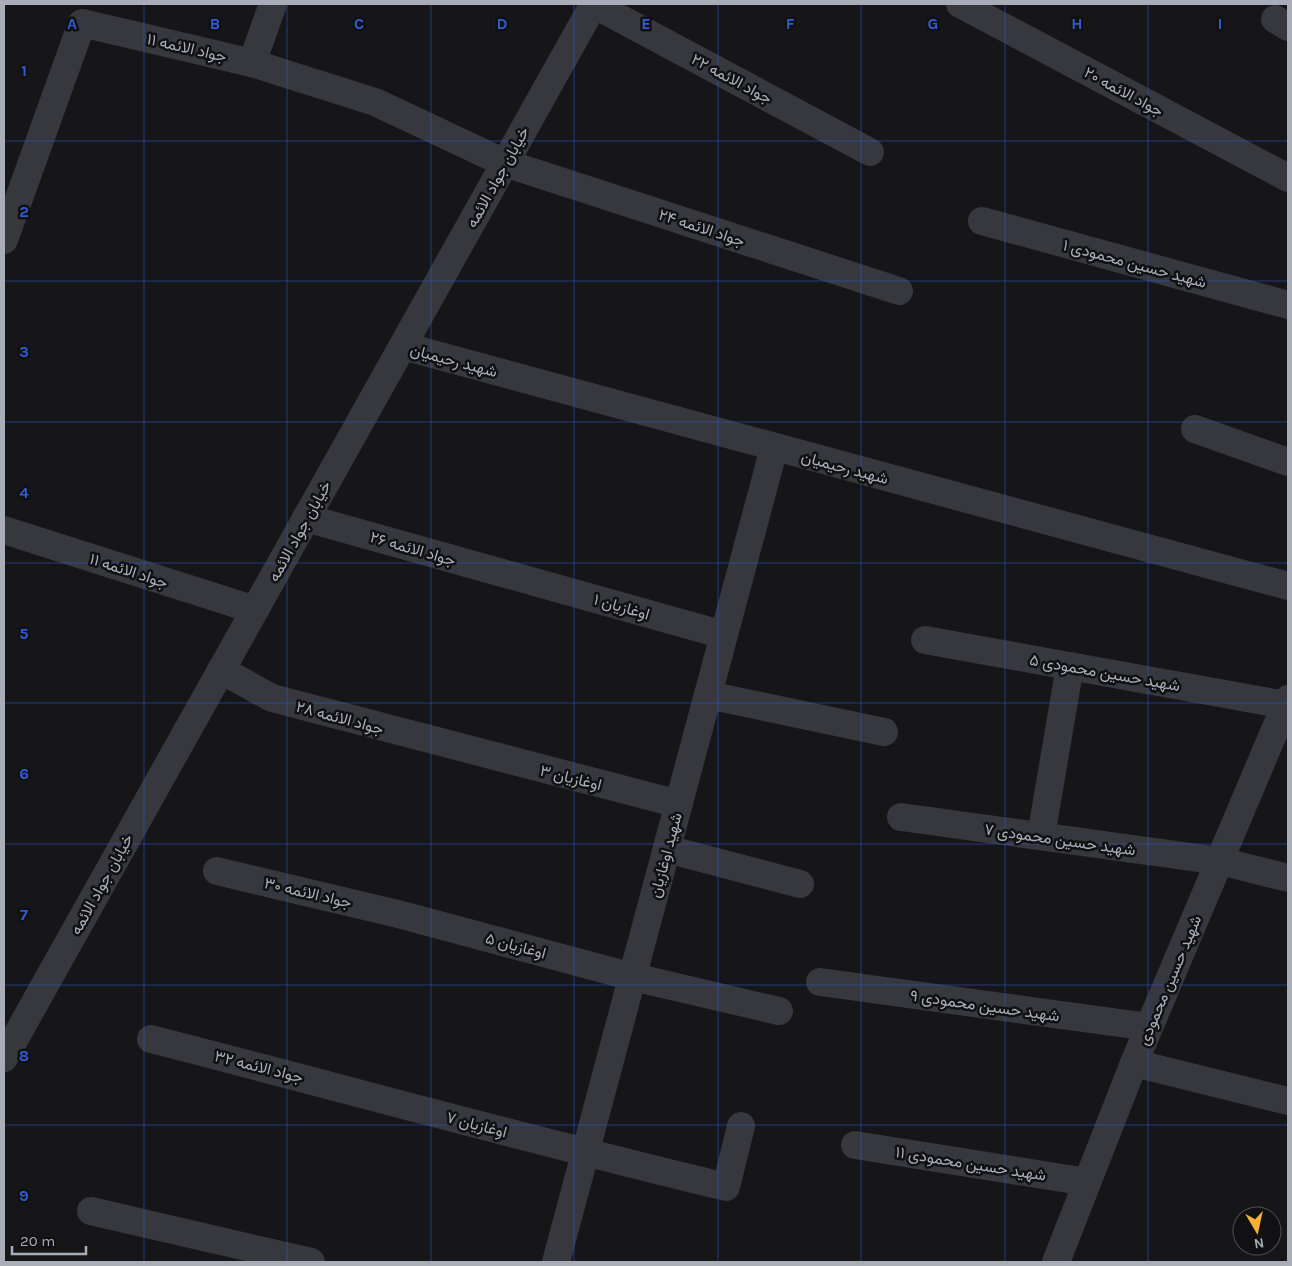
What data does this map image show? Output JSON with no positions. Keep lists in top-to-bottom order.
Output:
{
  "streets": {
    "street": [
      "جواد الائمه ۱۱",
      "جواد الائمه ۲۲",
      "جواد الائمه ۲۰",
      "خیابان جواد الائمه",
      "جواد الائمه ۲۴",
      "شهید حسین محمودی ۱",
      "شهید رحیمیان",
      "جواد الائمه ۲۶",
      "اوغازیان ۱",
      "شهید حسین محمودی ۵",
      "جواد الائمه ۲۸",
      "اوغازیان ۳",
      "شهید حسین محمودی ۷",
      "شهید اوغازیان",
      "جواد الائمه ۳۰",
      "اوغازیان ۵",
      "شهید حسین محمودی",
      "شهید حسین محمودی ۹",
      "جواد الائمه ۳۲",
      "اوغازیان ۷",
      "شهید حسین محمودی ۱۱"
    ]
  },
  "crossings": [
    ["جواد الائمه ۱۱", "خیابان جواد الائمه"],
    ["جواد الائمه ۱۱", "جواد الائمه ۲۴"],
    ["جواد الائمه ۲۲", "خیابان جواد الائمه"],
    ["خیابان جواد الائمه", "جواد الائمه ۲۴"],
    ["خیابان جواد الائمه", "شهید رحیمیان"],
    ["خیابان جواد الائمه", "جواد الائمه ۲۶"],
    ["خیابان جواد الائمه", "جواد الائمه ۲۸"],
    ["شهید رحیمیان", "شهید اوغازیان"],
    ["جواد الائمه ۲۶", "اوغازیان ۱"],
    ["اوغازیان ۱", "شهید اوغازیان"],
    ["شهید حسین محمودی ۵", "شهید حسین محمودی"],
    ["جواد الائمه ۲۸", "اوغازیان ۳"],
    ["اوغازیان ۳", "شهید اوغازیان"],
    ["شهید حسین محمودی ۷", "شهید حسین محمودی"],
    ["شهید اوغازیان", "اوغازیان ۵"],
    ["شهید اوغازیان", "اوغازیان ۷"],
    ["جواد الائمه ۳۰", "اوغازیان ۵"],
    ["شهید حسین محمودی", "شهید حسین محمودی ۹"],
    ["شهید حسین محمودی", "شهید حسین محمودی ۱۱"],
    ["جواد الائمه ۳۲", "اوغازیان ۷"]
  ],
  "scale_bar": "20 m",
  "north": "bottom",
  "grid": {
    "columns": [
      "A",
      "B",
      "C",
      "D",
      "E",
      "F",
      "G",
      "H",
      "I"
    ],
    "rows": [
      "1",
      "2",
      "3",
      "4",
      "5",
      "6",
      "7",
      "8",
      "9"
    ]
  }
}
